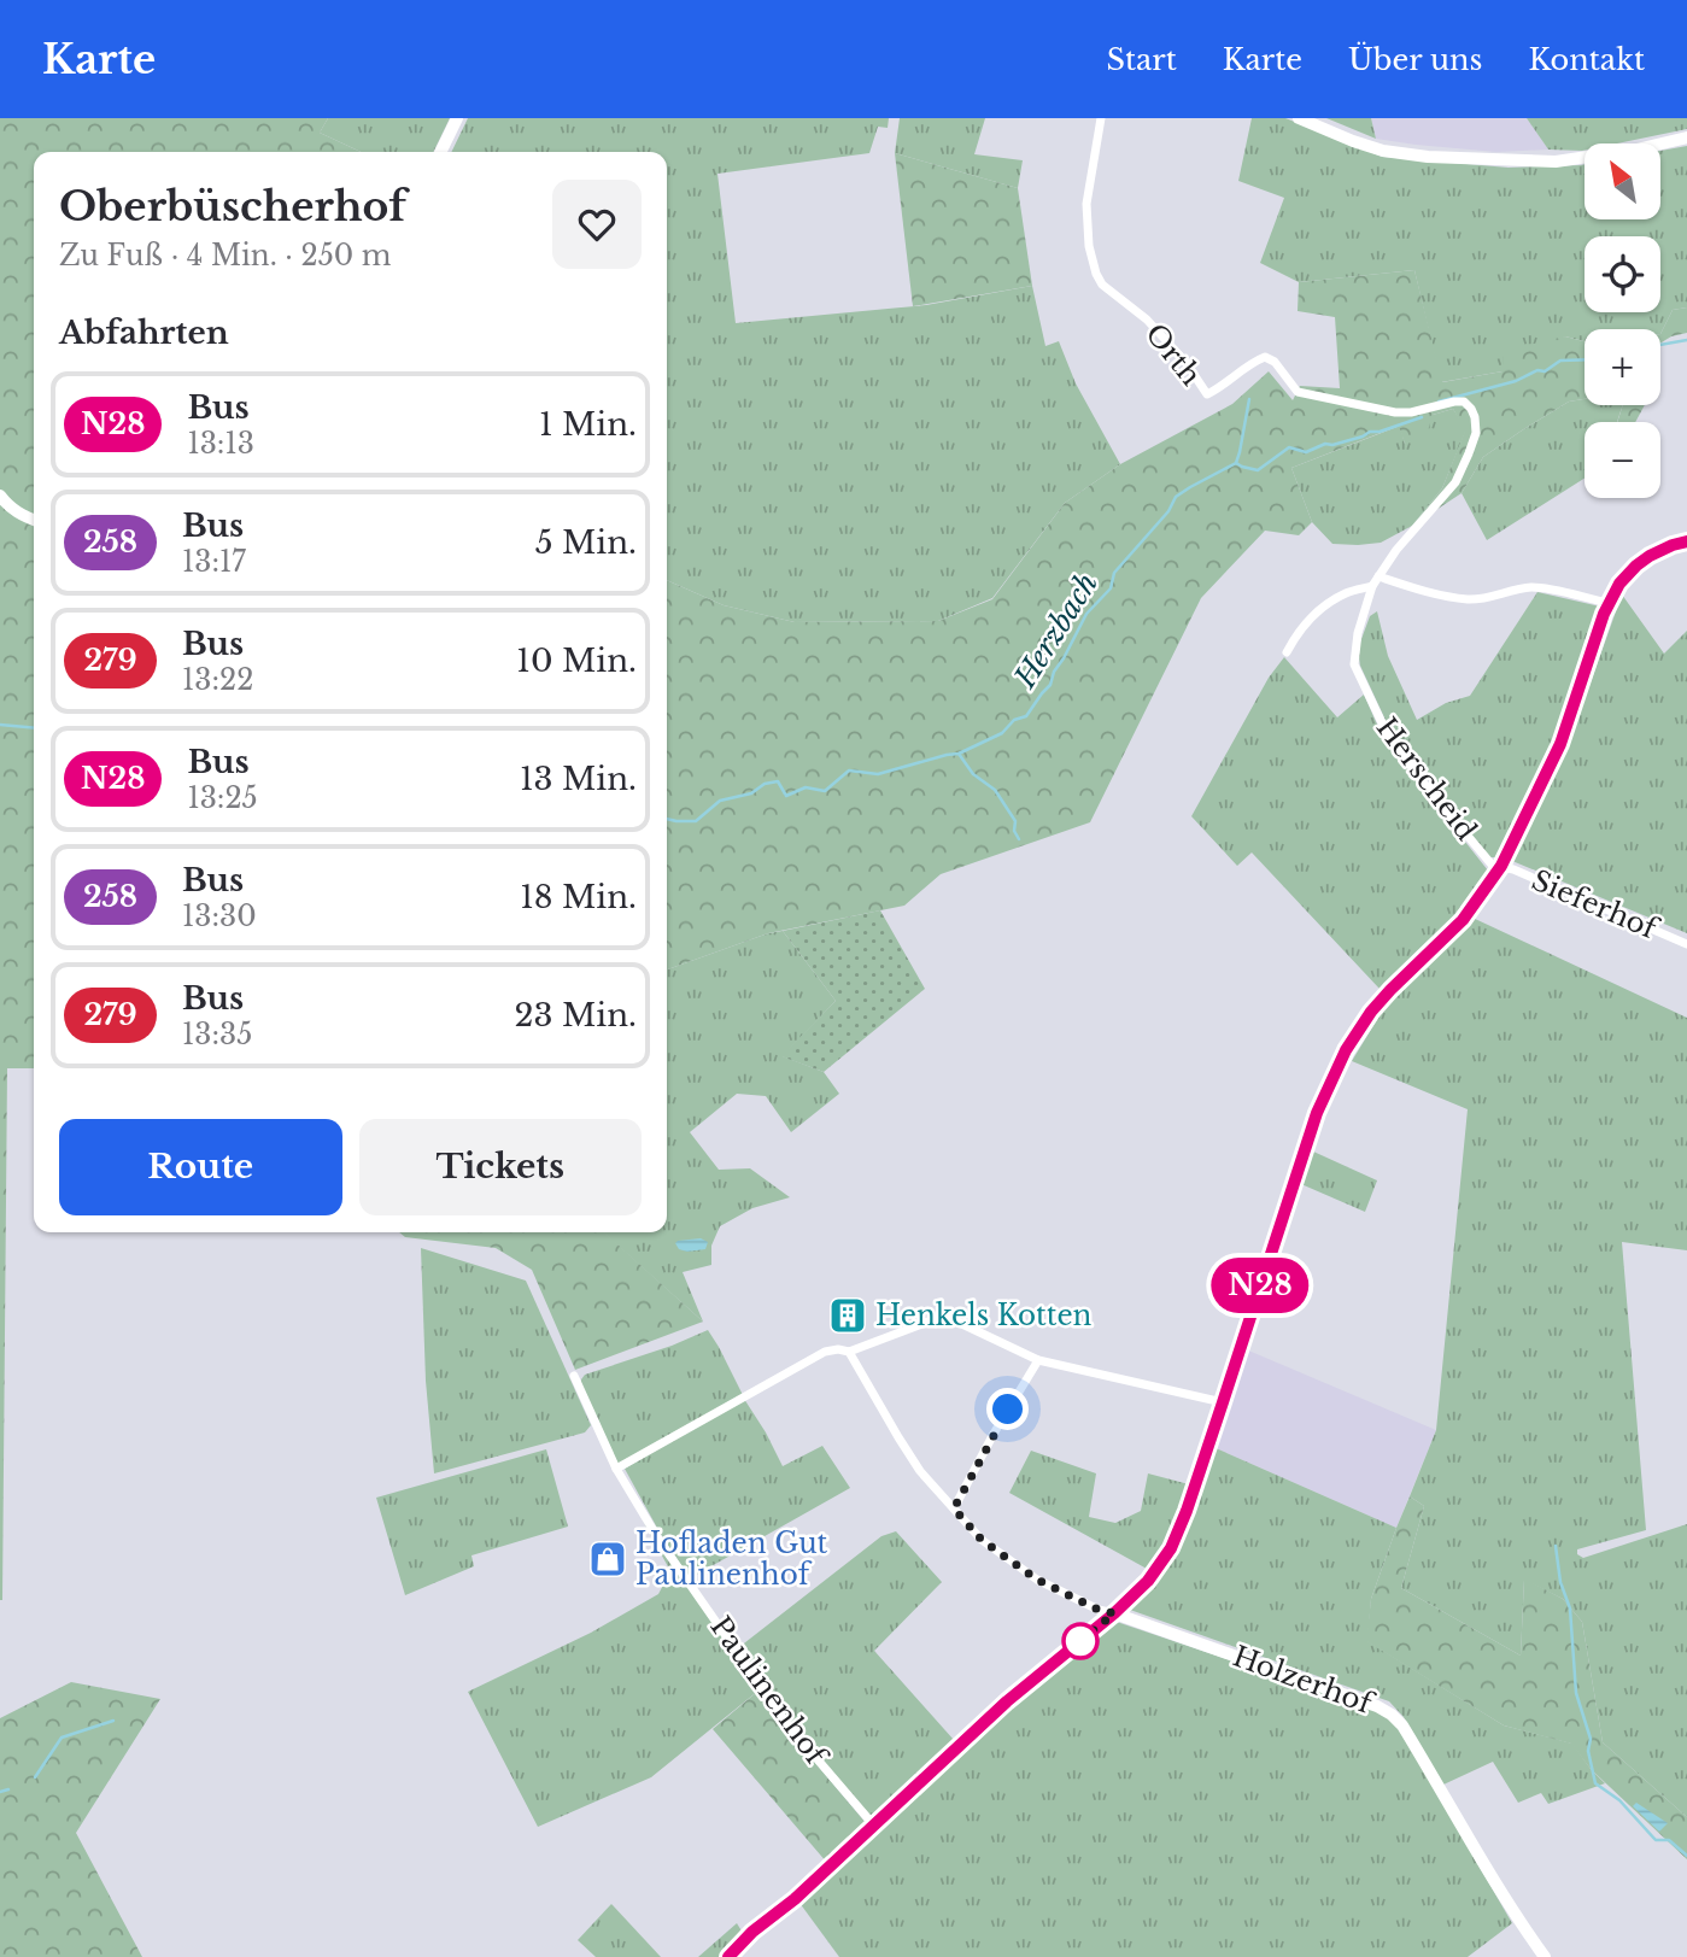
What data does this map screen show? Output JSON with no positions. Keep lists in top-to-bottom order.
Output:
{
  "streets": {
    "street": [
      "Orth",
      "Herscheid",
      "Sieferhof",
      "Holzerhof",
      "Paulinenhof"
    ]
  },
  "crossings": [
    ["Orth", "Herscheid"],
    ["Herscheid", "Sieferhof"]
  ],
  "water": ["Herzbach"],
  "places": {
    "building": ["Henkels Kotten"],
    "shop": ["Hofladen Gut Paulinenhof"]
  },
  "lines": ["bus line N28"],
  "north": "top left",
  "page": {
    "header": "Karte",
    "nav": [
      "Start",
      "Karte",
      "Über uns",
      "Kontakt"
    ],
    "on_map": "N28",
    "map_buttons": ["+", "−"],
    "heading": [
      ["Oberbüscherhof", "Zu Fuß · 4 Min. · 250 m"],
      "Abfahrten"
    ],
    "list": [
      {
        "mark": "N28",
        "name": "Bus",
        "note": "13:13",
        "value": "1 Min."
      },
      {
        "mark": "258",
        "name": "Bus",
        "note": "13:17",
        "value": "5 Min."
      },
      {
        "mark": "279",
        "name": "Bus",
        "note": "13:22",
        "value": "10 Min."
      },
      {
        "mark": "N28",
        "name": "Bus",
        "note": "13:25",
        "value": "13 Min."
      },
      {
        "mark": "258",
        "name": "Bus",
        "note": "13:30",
        "value": "18 Min."
      },
      {
        "mark": "279",
        "name": "Bus",
        "note": "13:35",
        "value": "23 Min."
      }
    ],
    "buttons": ["Route", "Tickets"]
  }
}
